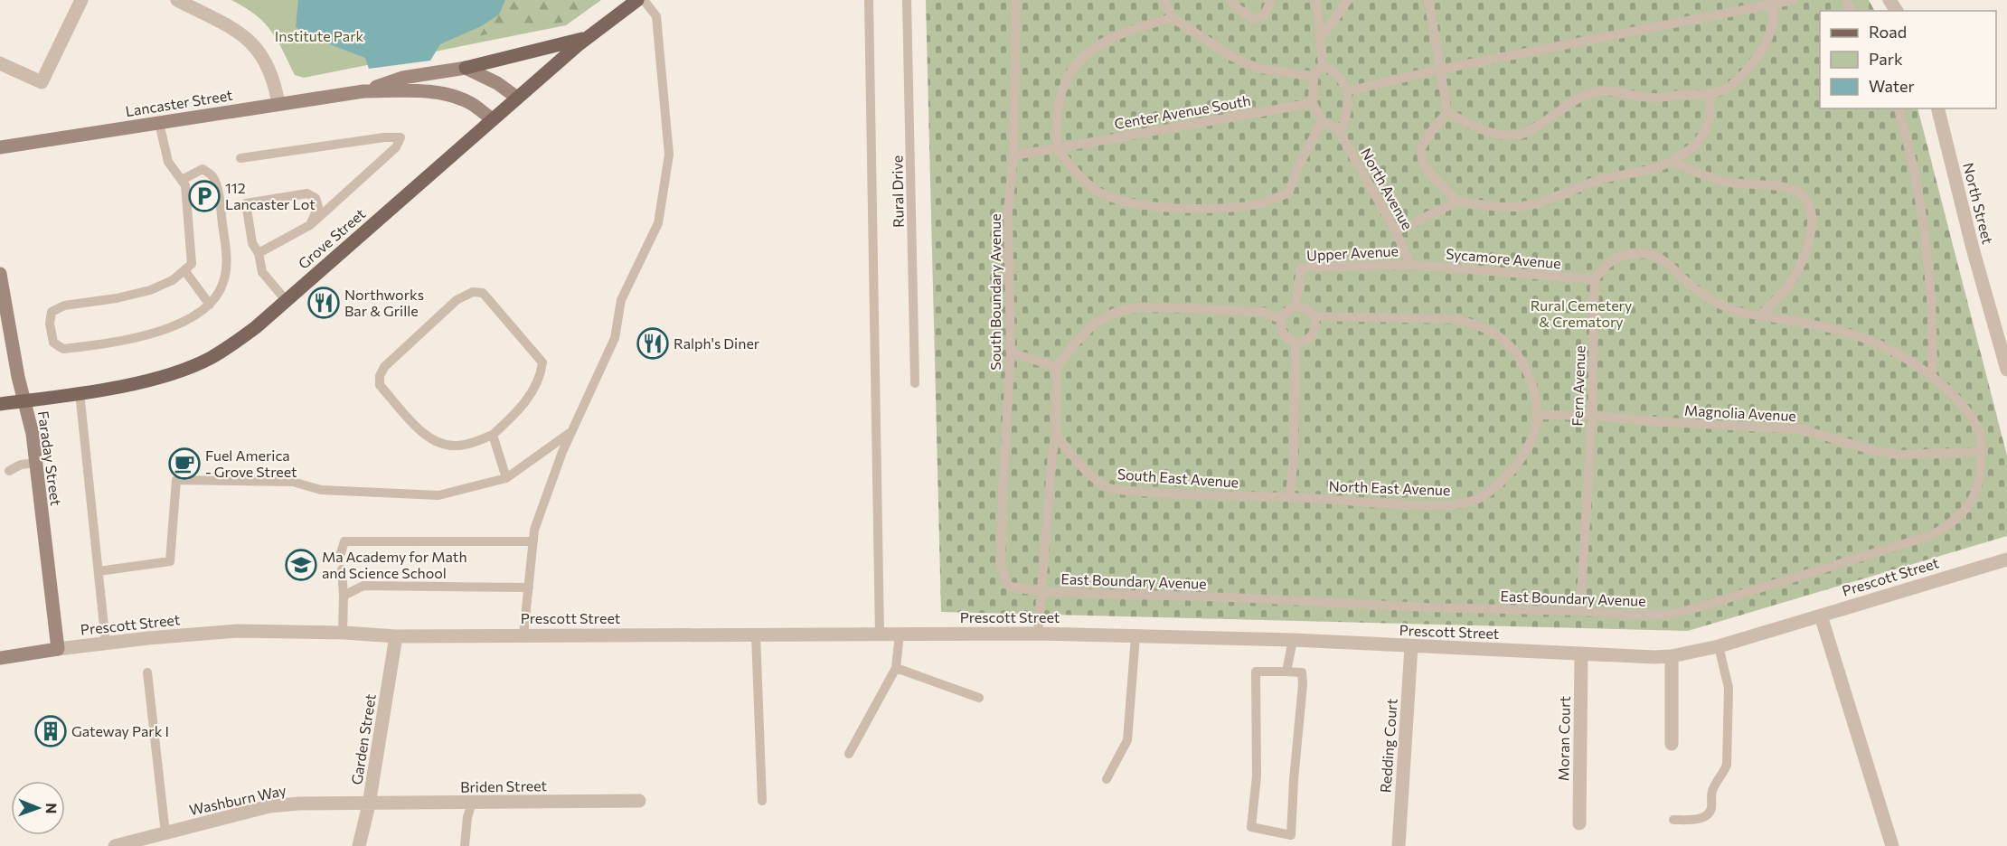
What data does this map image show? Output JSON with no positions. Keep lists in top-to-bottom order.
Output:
{
  "streets": {
    "main road": [
      "Lancaster Street",
      "Grove Street",
      "Faraday Street",
      "Prescott Street"
    ],
    "street": [
      "North Street",
      "Moran Court",
      "Garden Street",
      "Redding Court",
      "Briden Street",
      "Washburn Way"
    ],
    "lane": [
      "Center Avenue South",
      "North Avenue",
      "Rural Drive",
      "Upper Avenue",
      "Sycamore Avenue",
      "South Boundary Avenue",
      "Fern Avenue",
      "Magnolia Avenue",
      "South East Avenue",
      "North East Avenue",
      "East Boundary Avenue"
    ]
  },
  "crossings": [
    ["Lancaster Street", "Grove Street"],
    ["Center Avenue South", "South Boundary Avenue"],
    ["North Avenue", "Upper Avenue"],
    ["North Avenue", "Sycamore Avenue"],
    ["Grove Street", "Faraday Street"],
    ["Upper Avenue", "Sycamore Avenue"],
    ["Sycamore Avenue", "Fern Avenue"],
    ["South Boundary Avenue", "East Boundary Avenue"],
    ["Fern Avenue", "Magnolia Avenue"],
    ["Fern Avenue", "East Boundary Avenue"],
    ["Magnolia Avenue", "North East Avenue"],
    ["Magnolia Avenue", "East Boundary Avenue"],
    ["Faraday Street", "Prescott Street"],
    ["South East Avenue", "North East Avenue"],
    ["Prescott Street", "Moran Court"],
    ["Prescott Street", "Garden Street"],
    ["Prescott Street", "Redding Court"],
    ["Garden Street", "Briden Street"],
    ["Garden Street", "Washburn Way"],
    ["Briden Street", "Washburn Way"]
  ],
  "parks": ["Institute Park", "Rural Cemetery & Crematory"],
  "places": {
    "parking": ["112 Lancaster Lot"],
    "restaurant": ["Northworks Bar & Grille", "Ralph's Diner"],
    "cafe": ["Fuel America - Grove Street"],
    "school or university": ["Ma Academy for Math and Science School"],
    "building": ["Gateway Park I"]
  },
  "legend": ["Road", "Park", "Water"],
  "north": "right"
}
